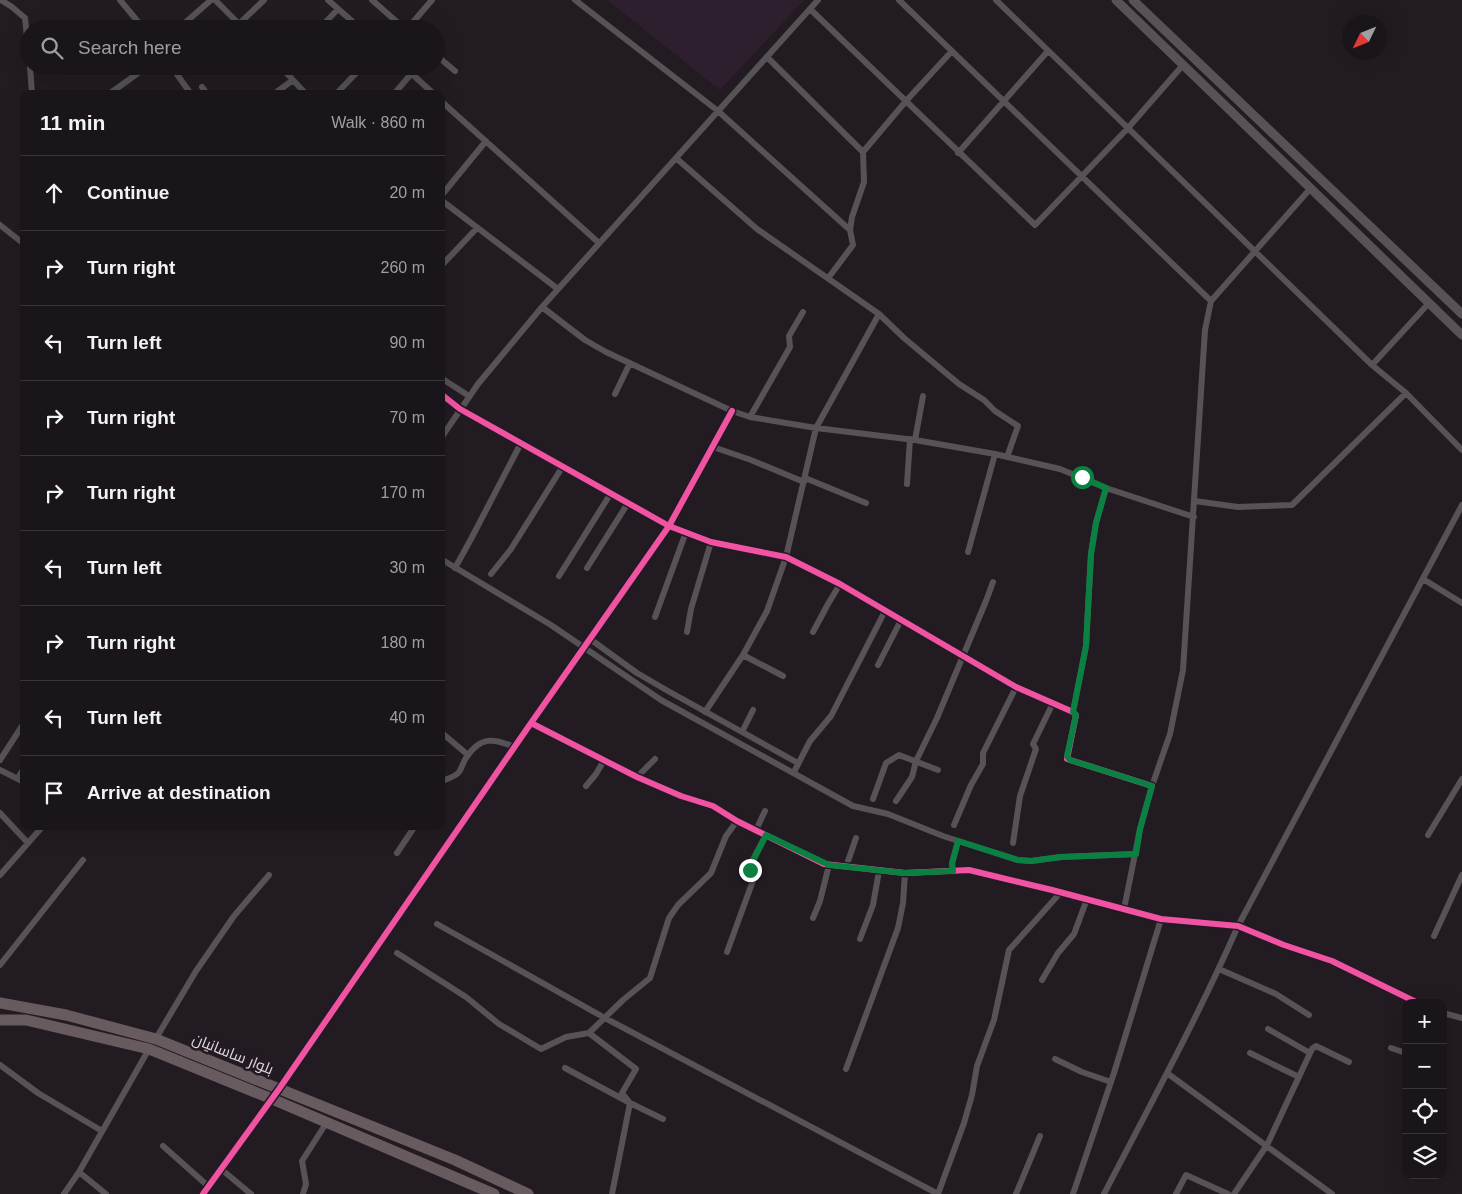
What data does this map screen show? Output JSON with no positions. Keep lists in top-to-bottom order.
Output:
{
  "streets": {
    "highway": ["بلوار ساسانیان"]
  },
  "north": "bottom left",
  "page": {
    "search": "Search here",
    "heading": ["11 min", "Walk · 860 m"],
    "list": [
      ["Continue", "20 m"],
      ["Turn right", "260 m"],
      ["Turn left", "90 m"],
      ["Turn right", "70 m"],
      ["Turn right", "170 m"],
      ["Turn left", "30 m"],
      ["Turn right", "180 m"],
      ["Turn left", "40 m"],
      "Arrive at destination"
    ],
    "map_buttons": ["+", "−"]
  }
}
